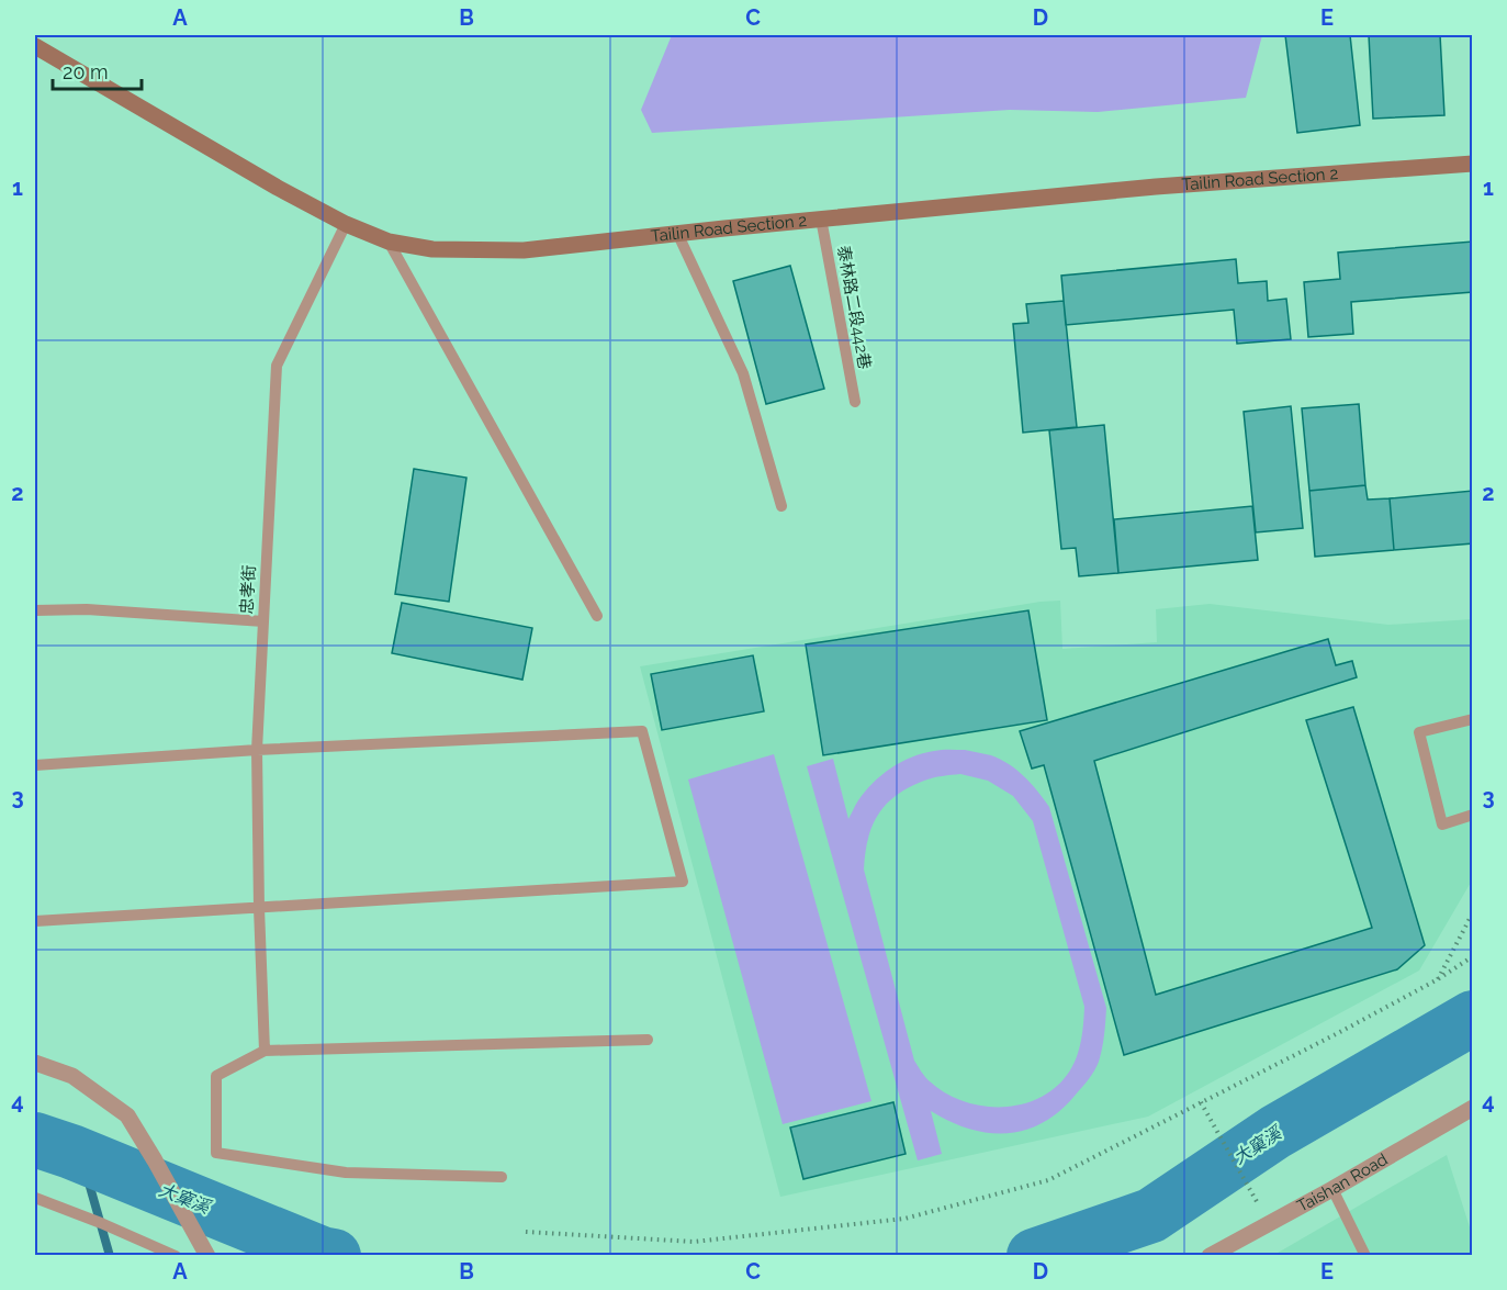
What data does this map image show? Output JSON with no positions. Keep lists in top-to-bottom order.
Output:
{
  "streets": {
    "main road": ["Tailin Road Section 2"],
    "street": ["Taishan Road"],
    "lane": ["泰林路二段442巷", "忠孝街"]
  },
  "crossings": [
    ["Tailin Road Section 2", "泰林路二段442巷"],
    ["Tailin Road Section 2", "忠孝街"]
  ],
  "water": ["大窠溪"],
  "scale_bar": "20 m",
  "grid": {
    "columns": [
      "A",
      "B",
      "C",
      "D",
      "E"
    ],
    "rows": [
      "1",
      "2",
      "3",
      "4"
    ]
  }
}
